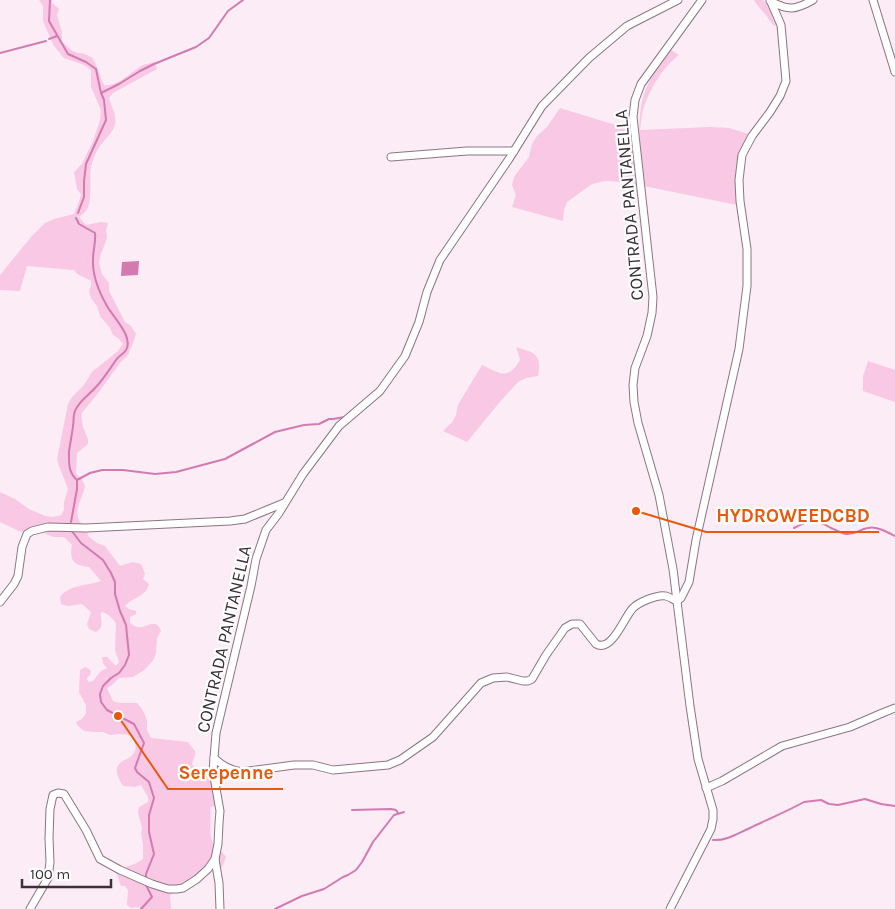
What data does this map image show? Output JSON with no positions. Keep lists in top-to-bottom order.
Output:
{
  "streets": {
    "street": ["CONTRADA PANTANELLA"]
  },
  "places": ["HYDROWEEDCBD", "Serepenne"],
  "scale_bar": "100 m"
}
